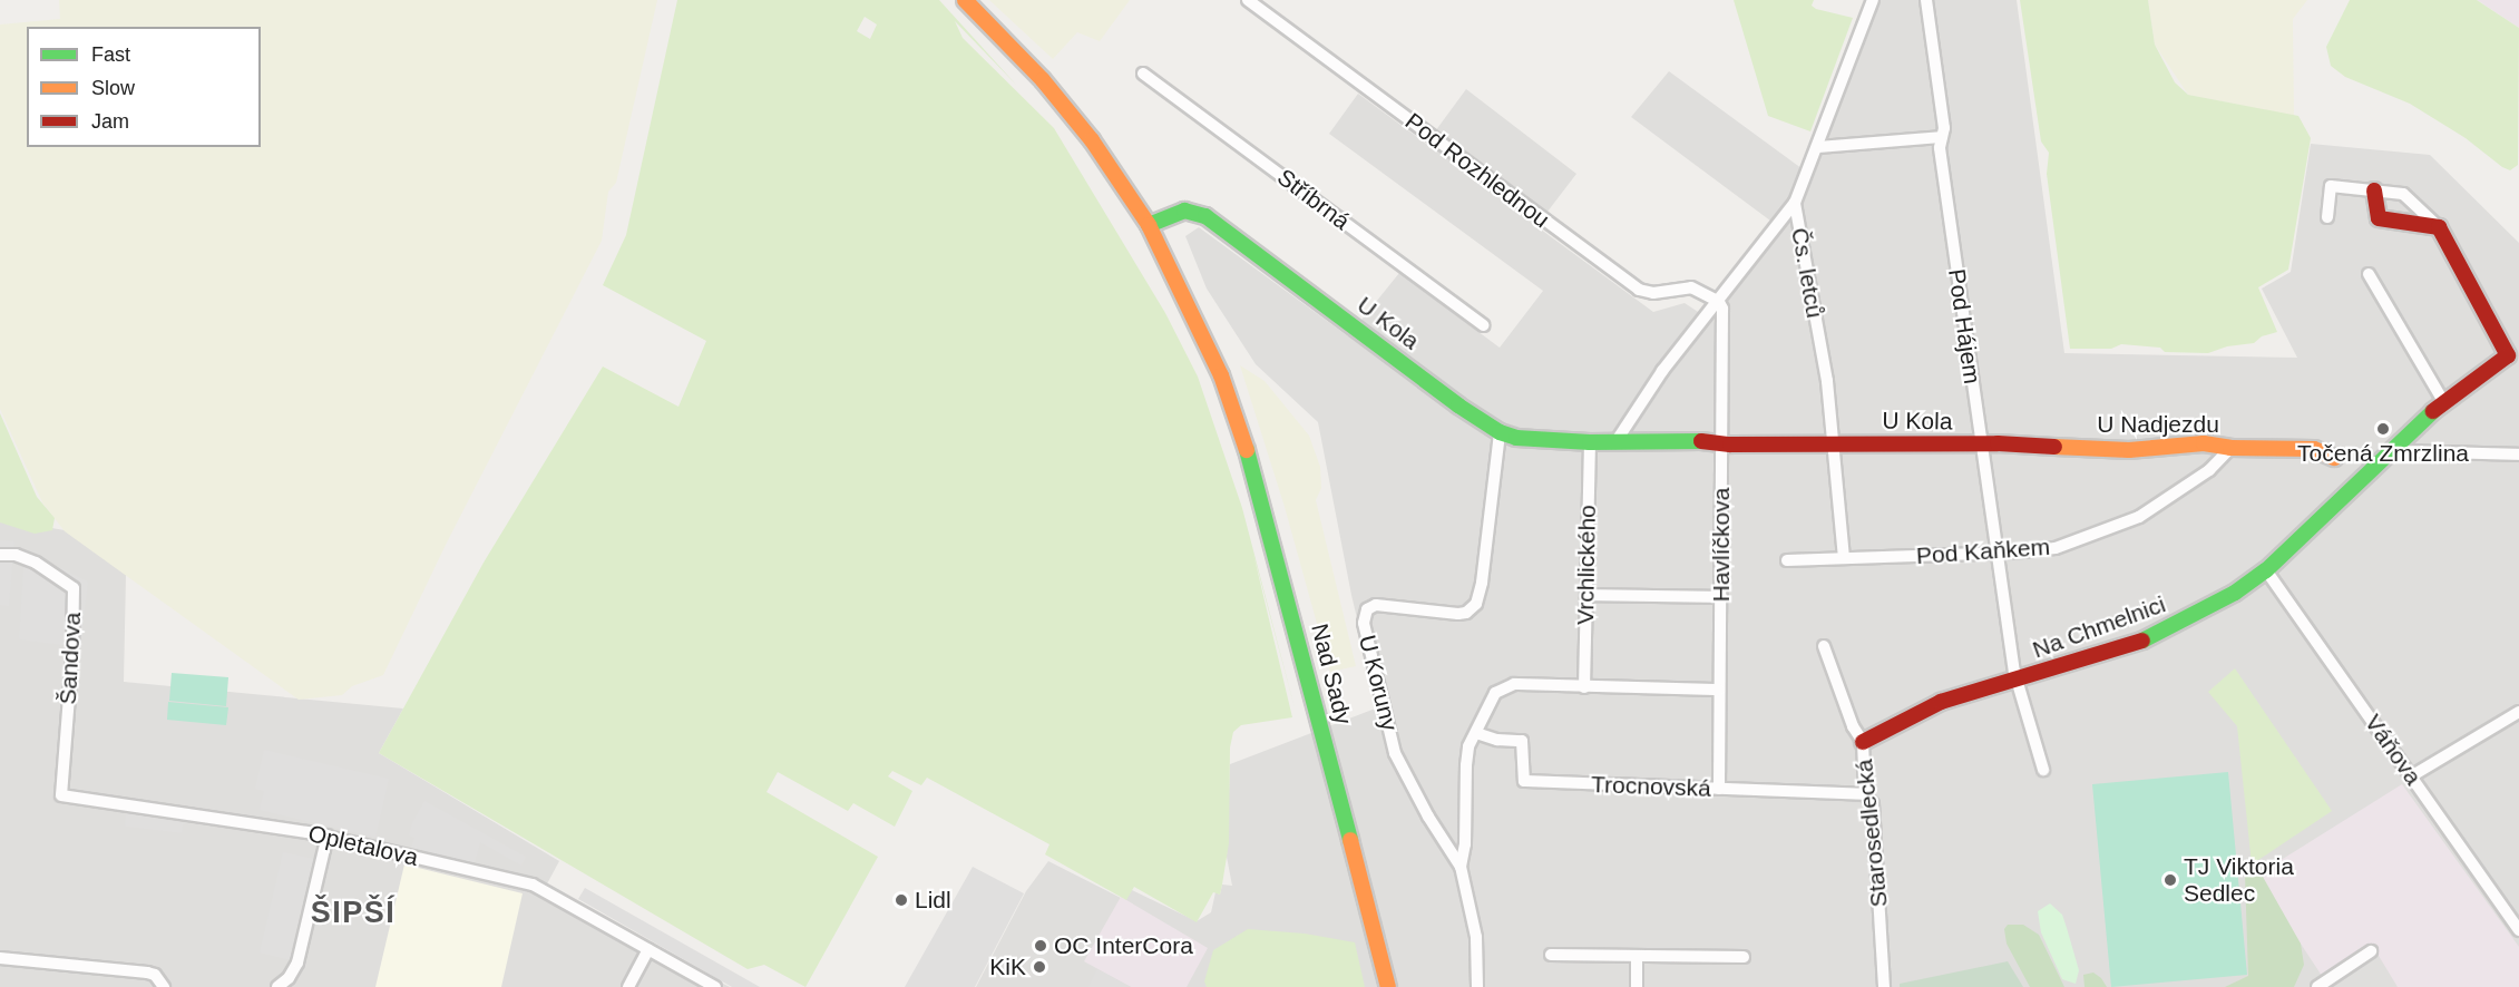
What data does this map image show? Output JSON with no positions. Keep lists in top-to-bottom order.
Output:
{
  "streets": {
    "street": [
      "Pod Rozhlednou",
      "Stříbrná",
      "Čs. letců",
      "U Kola",
      "Pod Hájem",
      "U Nadjezdu",
      "Havlíčkova",
      "Pod Kaňkem",
      "Vrchlického",
      "Na Chmelnici",
      "Šandova",
      "Nad Sady",
      "U Koruny",
      "Váňova",
      "Trocnovská",
      "Starosedlecká",
      "Opletalova"
    ]
  },
  "crossings": [
    ["Pod Rozhlednou", "Havlíčkova"],
    ["Čs. letců", "U Kola"],
    ["Čs. letců", "Pod Kaňkem"],
    ["U Kola", "Pod Hájem"],
    ["U Kola", "U Nadjezdu"],
    ["U Kola", "Havlíčkova"],
    ["U Kola", "Vrchlického"],
    ["U Kola", "Nad Sady"],
    ["U Kola", "U Koruny"],
    ["Pod Hájem", "U Nadjezdu"],
    ["Pod Hájem", "Pod Kaňkem"],
    ["Pod Hájem", "Na Chmelnici"],
    ["U Nadjezdu", "Pod Kaňkem"],
    ["Havlíčkova", "Trocnovská"],
    ["Vrchlického", "U Koruny"],
    ["Na Chmelnici", "Váňova"],
    ["Na Chmelnici", "Starosedlecká"],
    ["Šandova", "Opletalova"],
    ["U Koruny", "Trocnovská"],
    ["Trocnovská", "Starosedlecká"]
  ],
  "districts": ["ŠIPŠÍ"],
  "places": [
    "Točená Zmrzlina",
    "TJ Viktoria Sedlec",
    "Lidl",
    "OC InterCora",
    "KiK"
  ],
  "legend": ["Fast", "Slow", "Jam"]
}
